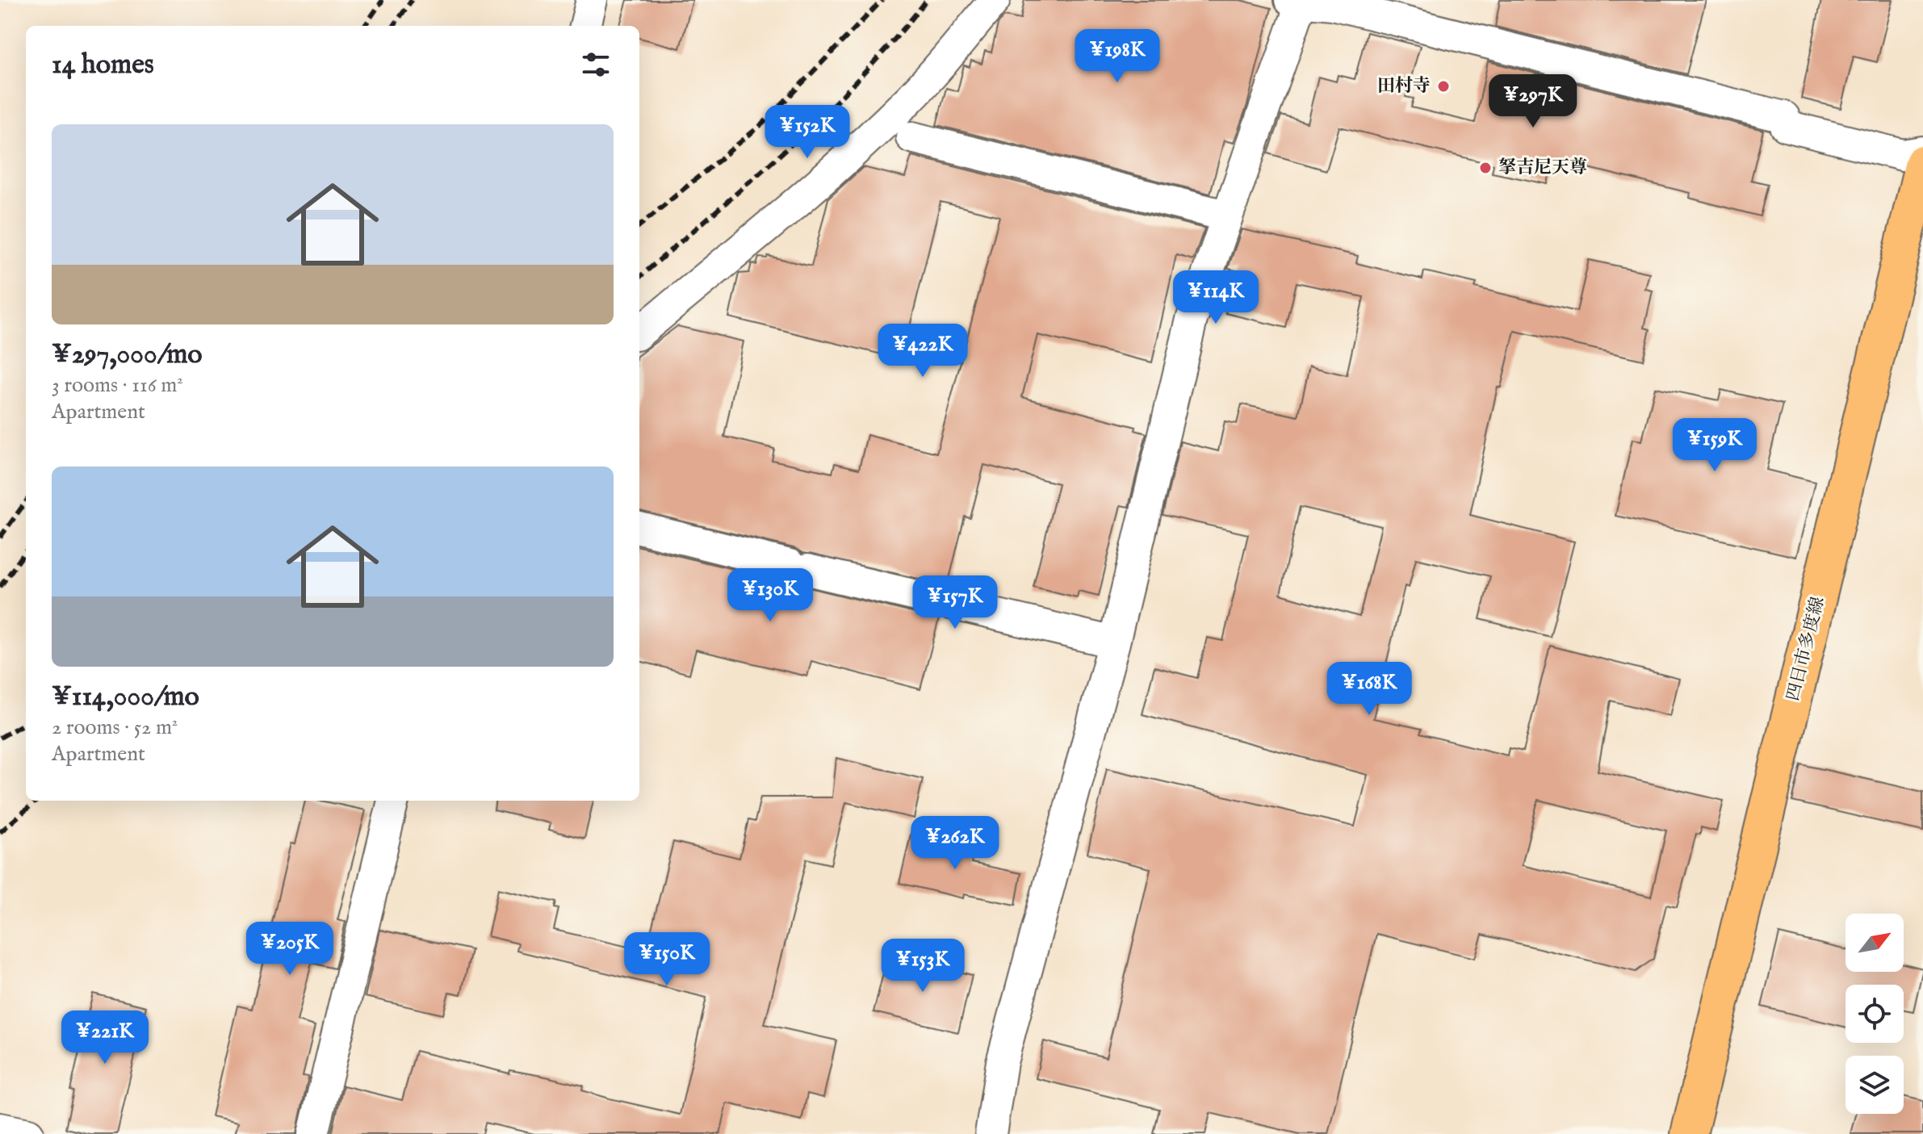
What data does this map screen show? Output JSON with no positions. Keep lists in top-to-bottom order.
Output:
{
  "streets": {
    "main road": ["四日市多度線"]
  },
  "places": ["田村寺", "拏吉尼天尊"],
  "north": "top right",
  "page": {
    "heading": "14 homes",
    "price": [
      "¥198K",
      "¥297K",
      "¥152K",
      "¥114K",
      "¥422K",
      "¥159K",
      "¥130K",
      "¥157K",
      "¥168K",
      "¥262K",
      "¥205K",
      "¥150K",
      "¥153K",
      "¥221K"
    ],
    "list": [
      {
        "name": "¥297,000/mo",
        "note": "3 rooms · 116 m² · Apartment"
      },
      {
        "name": "¥114,000/mo",
        "note": "2 rooms · 52 m² · Apartment"
      }
    ]
  }
}
